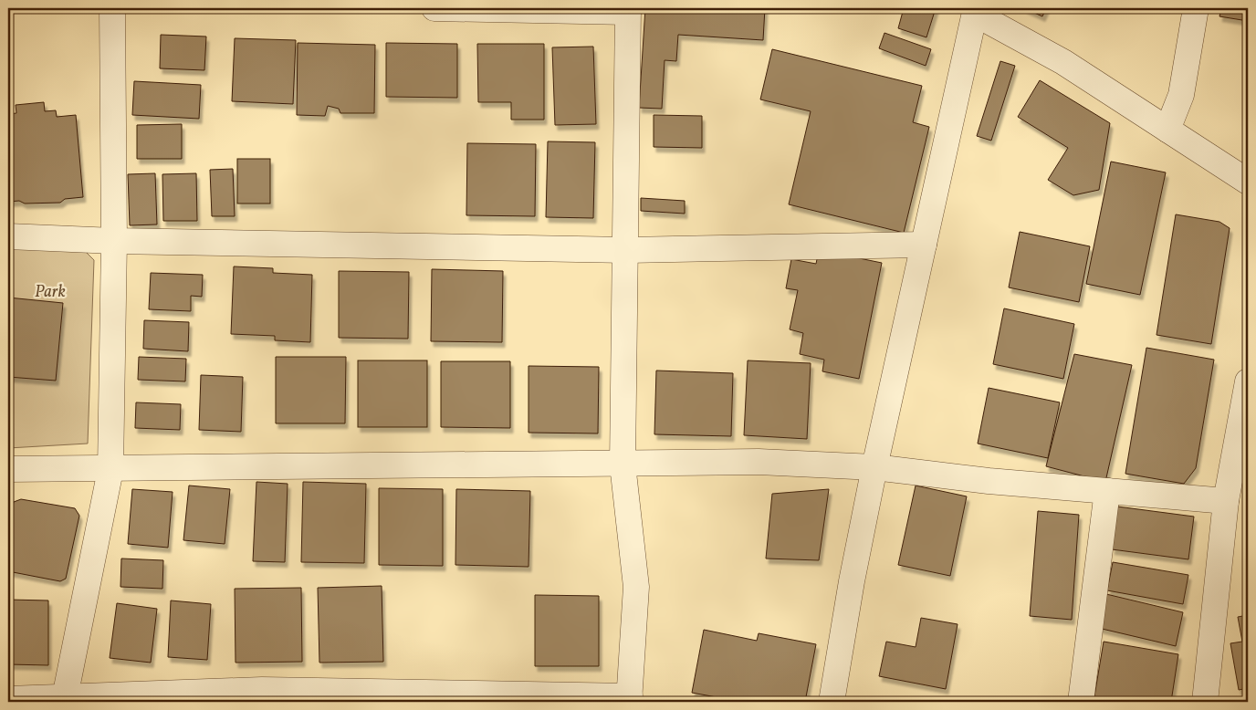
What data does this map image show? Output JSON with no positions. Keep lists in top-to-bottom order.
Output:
{
  "parks": ["Park"]
}
